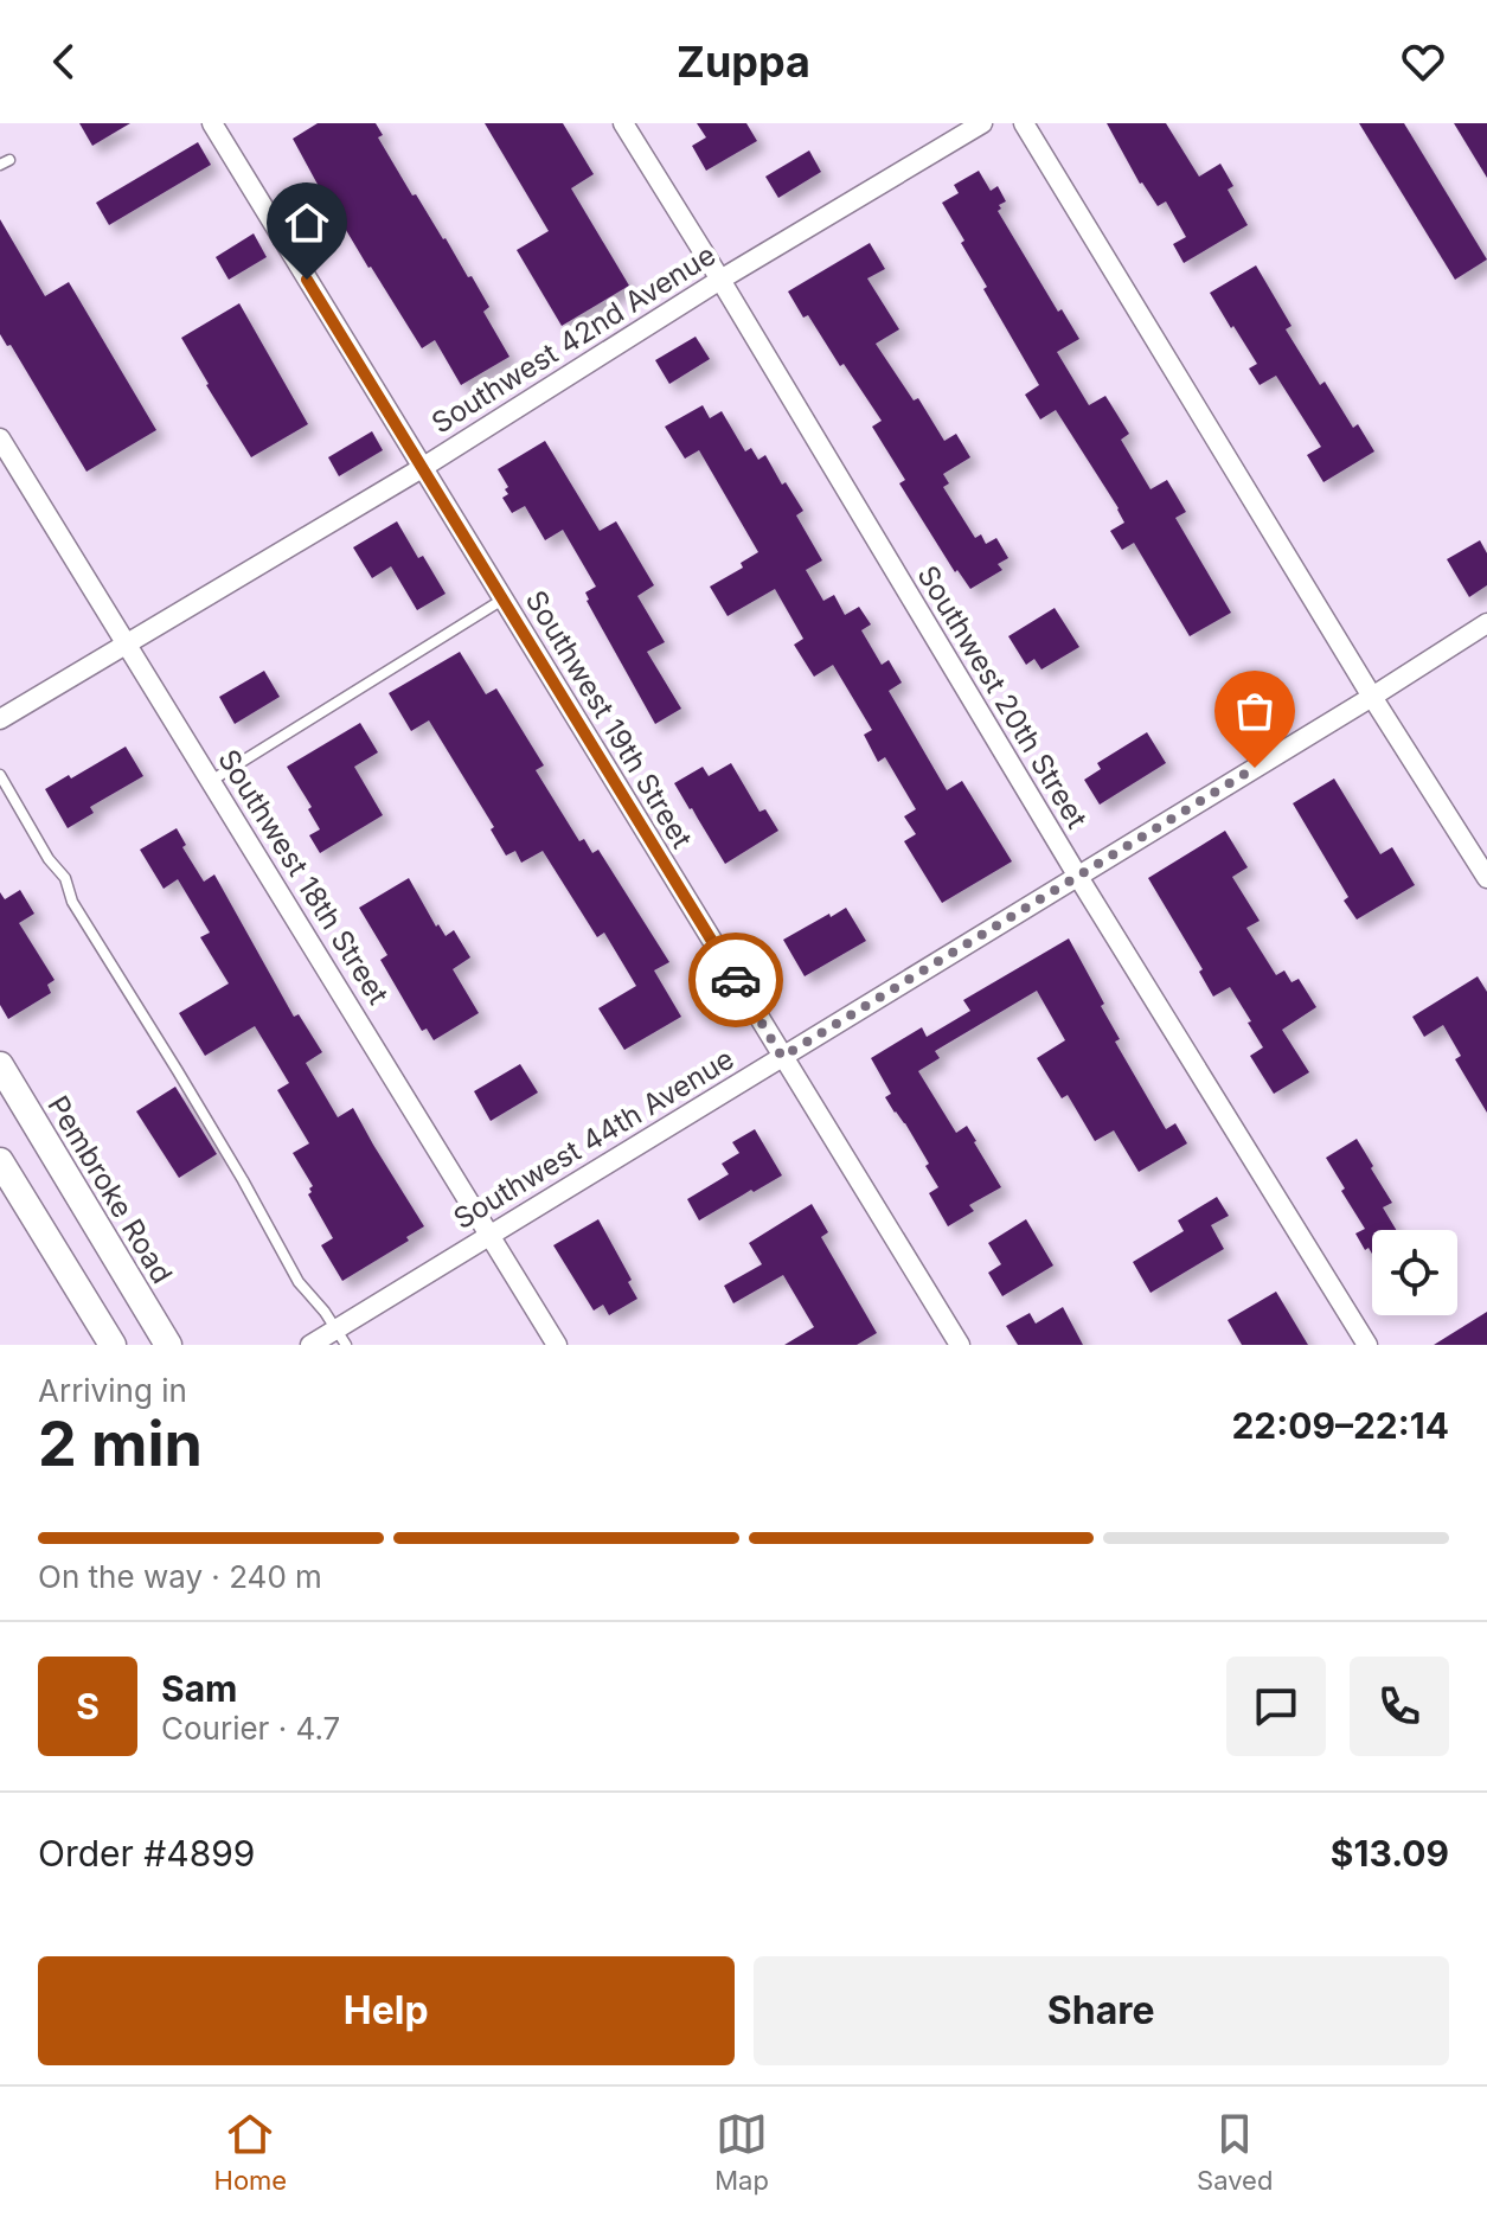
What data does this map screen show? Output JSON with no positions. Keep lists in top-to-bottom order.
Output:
{
  "streets": {
    "main road": ["Pembroke Road"],
    "street": [
      "Southwest 42nd Avenue",
      "Southwest 20th Street",
      "Southwest 19th Street",
      "Southwest 18th Street",
      "Southwest 44th Avenue"
    ]
  },
  "crossings": [
    ["Southwest 42nd Avenue", "Southwest 20th Street"],
    ["Southwest 42nd Avenue", "Southwest 19th Street"],
    ["Southwest 42nd Avenue", "Southwest 18th Street"],
    ["Southwest 20th Street", "Southwest 44th Avenue"],
    ["Southwest 19th Street", "Southwest 44th Avenue"],
    ["Southwest 18th Street", "Southwest 44th Avenue"]
  ],
  "page": {
    "header": "Zuppa",
    "heading": ["2 min", "Arriving in", "22:09–22:14"],
    "panel": [
      "Sam",
      "Courier · 4.7",
      "Order #4899",
      "$13.09"
    ],
    "bar": "On the way · 240 m",
    "round": "S",
    "buttons": ["Help", "Share"],
    "tabs": ["Home", "Map", "Saved"]
  }
}
